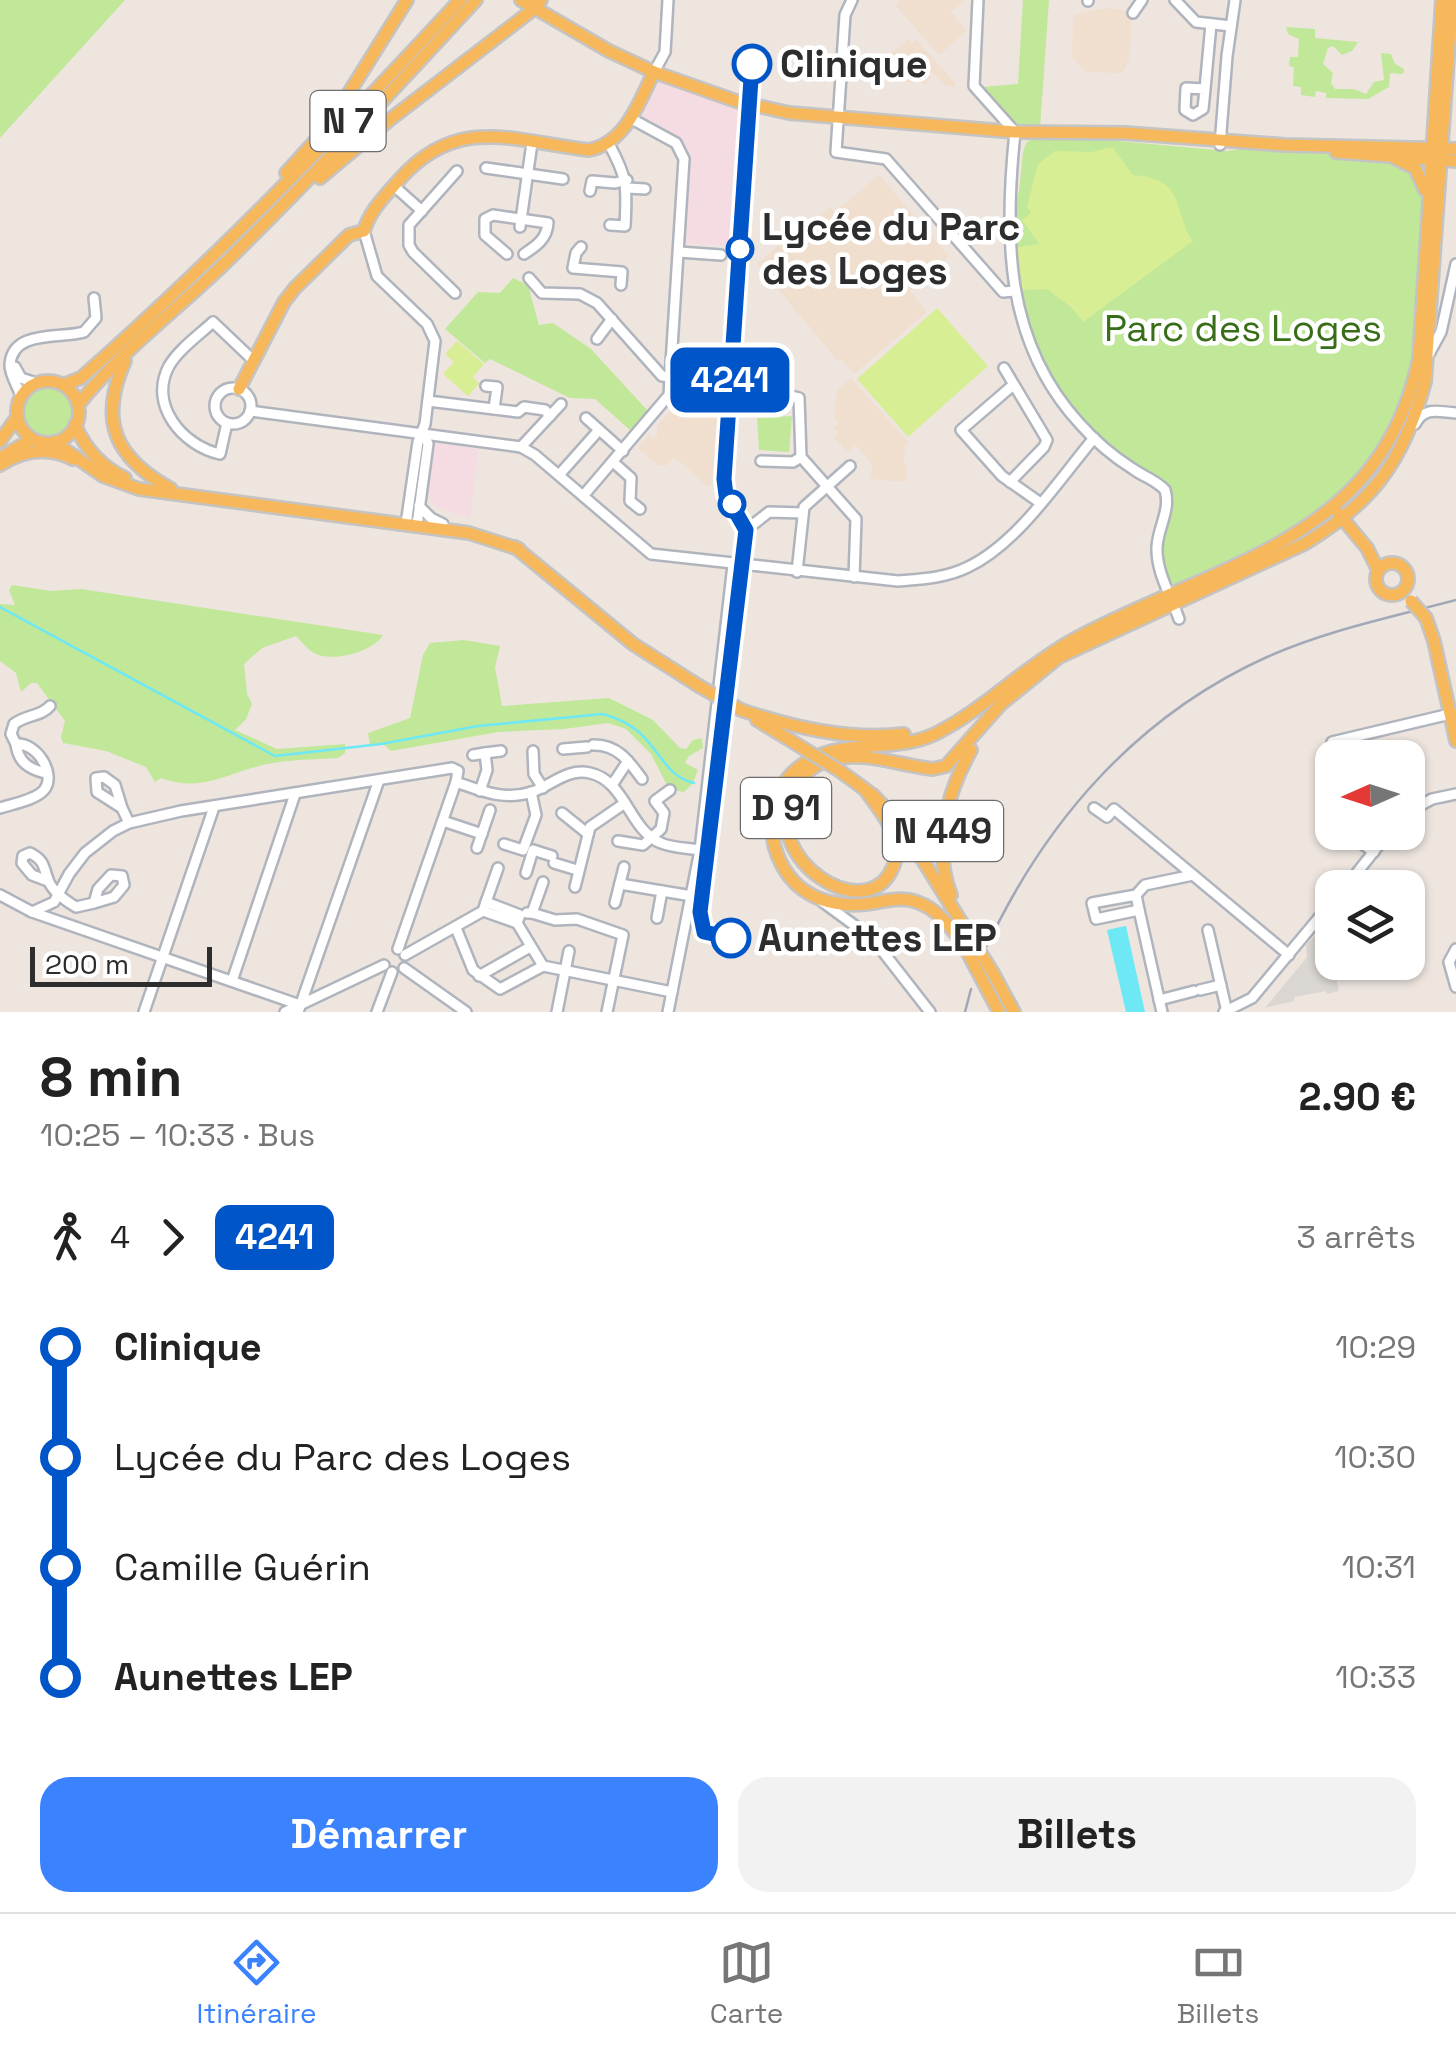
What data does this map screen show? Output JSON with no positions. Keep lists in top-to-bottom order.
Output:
{
  "streets": {
    "main road": ["N 7", "D 91", "N 449"]
  },
  "crossings": [
    ["N 7", "D 91"],
    ["D 91", "N 449"]
  ],
  "parks": ["Parc des Loges"],
  "places": ["Clinique", "Lycée du Parc des Loges", "Aunettes LEP"],
  "lines": ["bus line 4241"],
  "scale_bar": "200 m",
  "north": "left",
  "page": {
    "on_map": "4241",
    "scale": "200 m",
    "heading": ["8 min", "10:25 – 10:33 · Bus", "2.90 €"],
    "legs": ["4", "4241", "3 arrêts"],
    "list": [
      {
        "name": "Clinique",
        "value": "10:29"
      },
      {
        "name": "Lycée du Parc des Loges",
        "value": "10:30"
      },
      {
        "name": "Camille Guérin",
        "value": "10:31"
      },
      {
        "name": "Aunettes LEP",
        "value": "10:33"
      }
    ],
    "buttons": ["Démarrer", "Billets"],
    "tabs": ["Itinéraire", "Carte", "Billets"]
  }
}
